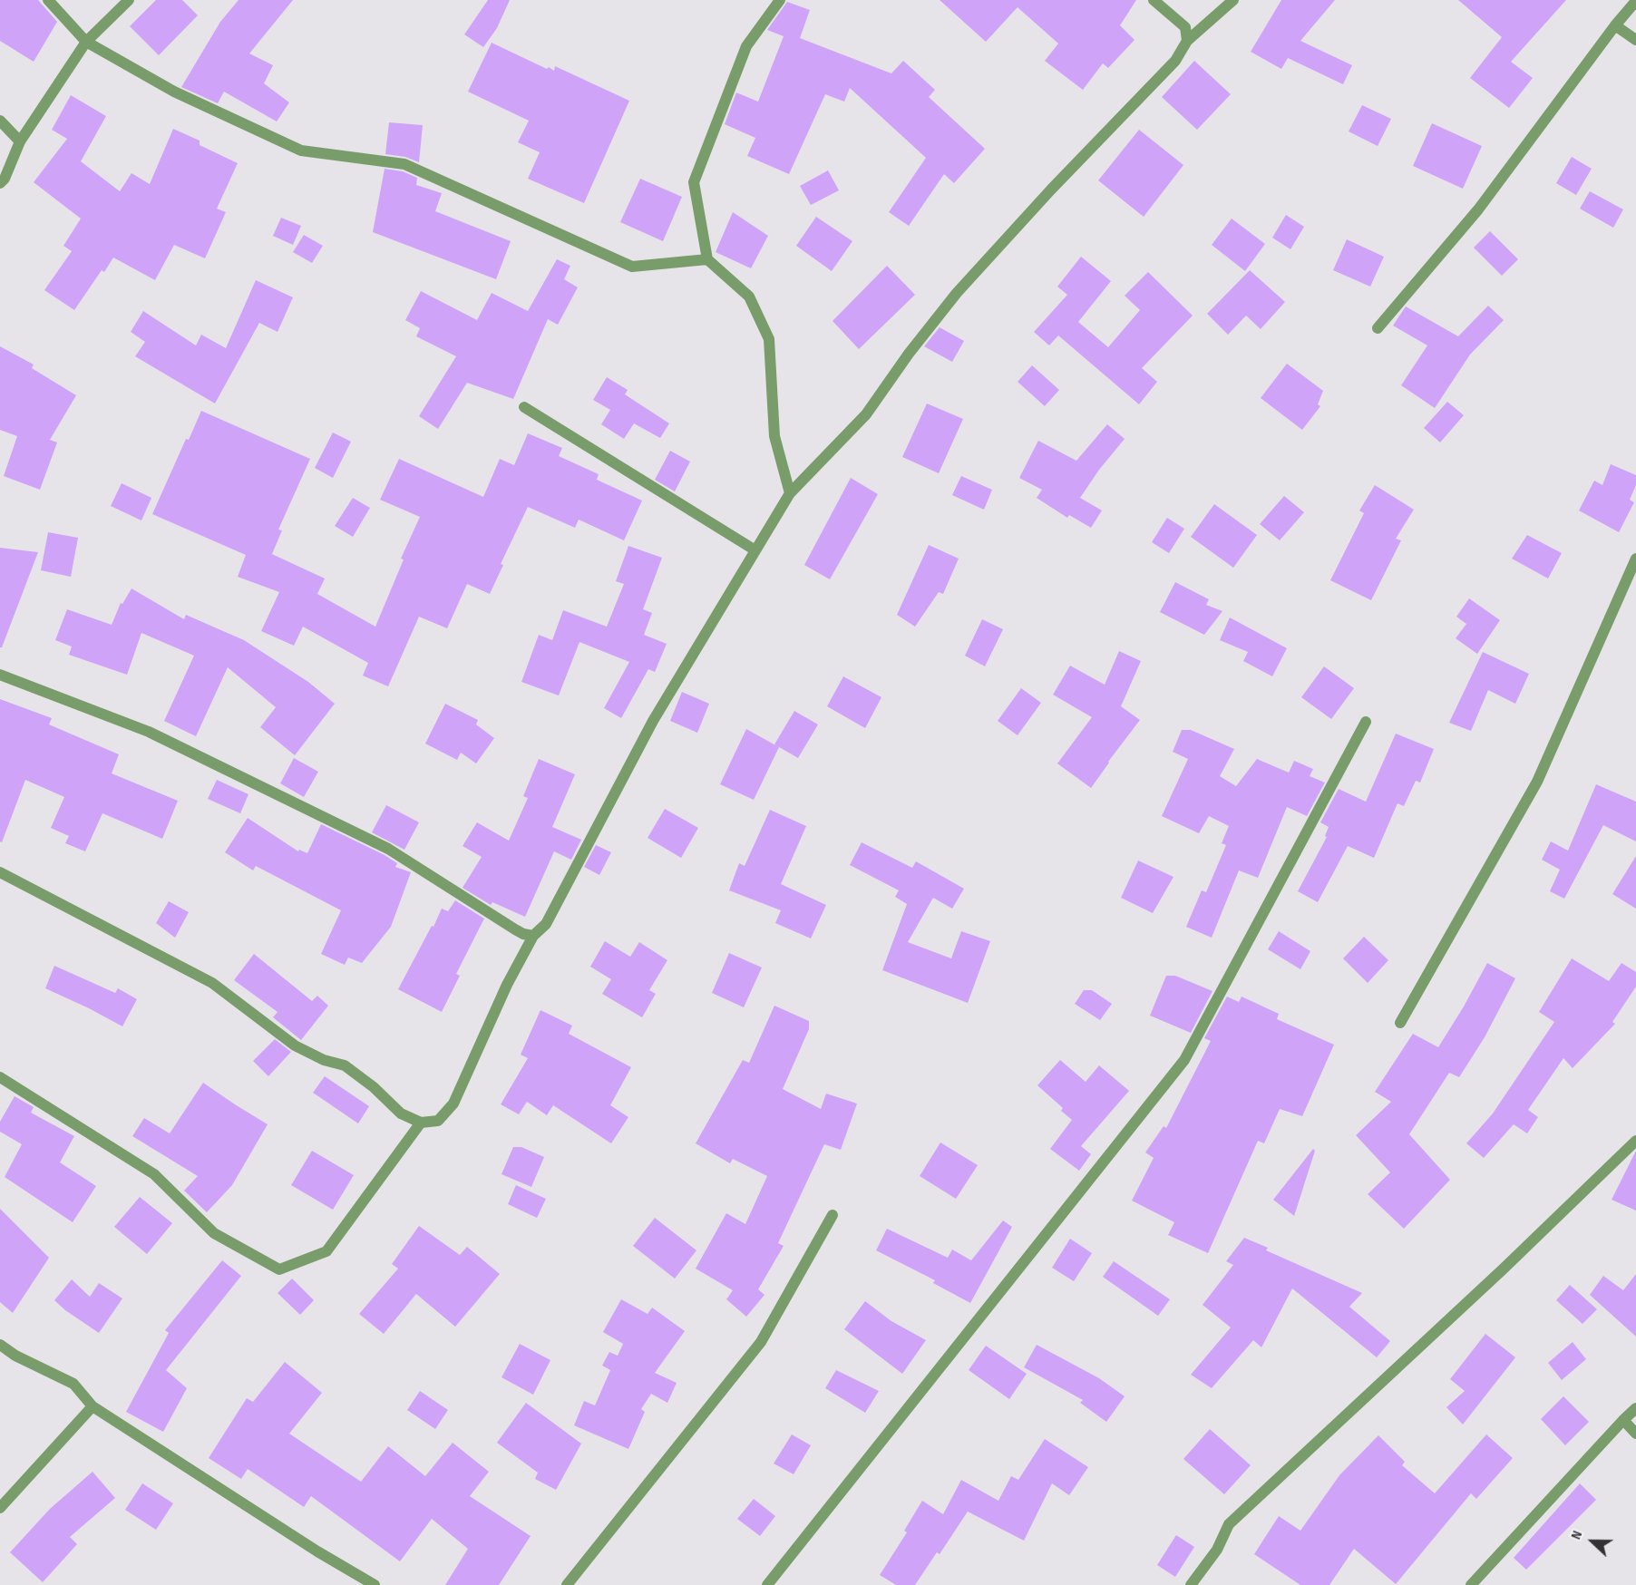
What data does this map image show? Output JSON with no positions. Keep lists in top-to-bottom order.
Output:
{
  "north": "left"
}
